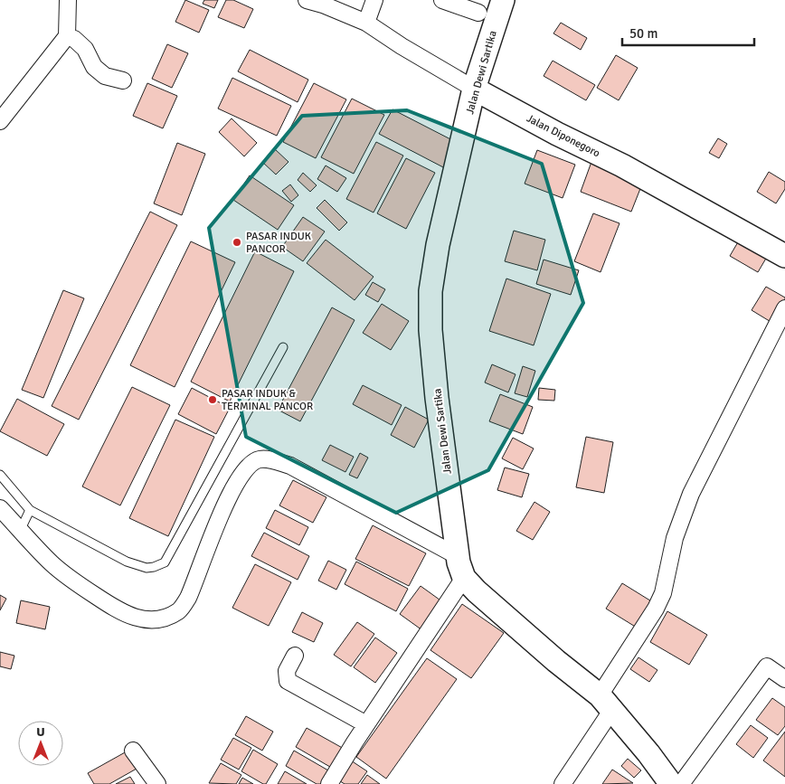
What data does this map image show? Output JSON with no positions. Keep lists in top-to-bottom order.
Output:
{
  "streets": {
    "street": ["Jalan Dewi Sartika", "Jalan Diponegoro"]
  },
  "crossings": [
    ["Jalan Dewi Sartika", "Jalan Diponegoro"]
  ],
  "places": ["PASAR INDUK PANCOR", "PASAR INDUK & TERMINAL PANCOR"],
  "scale_bar": "50 m",
  "north": "top"
}
